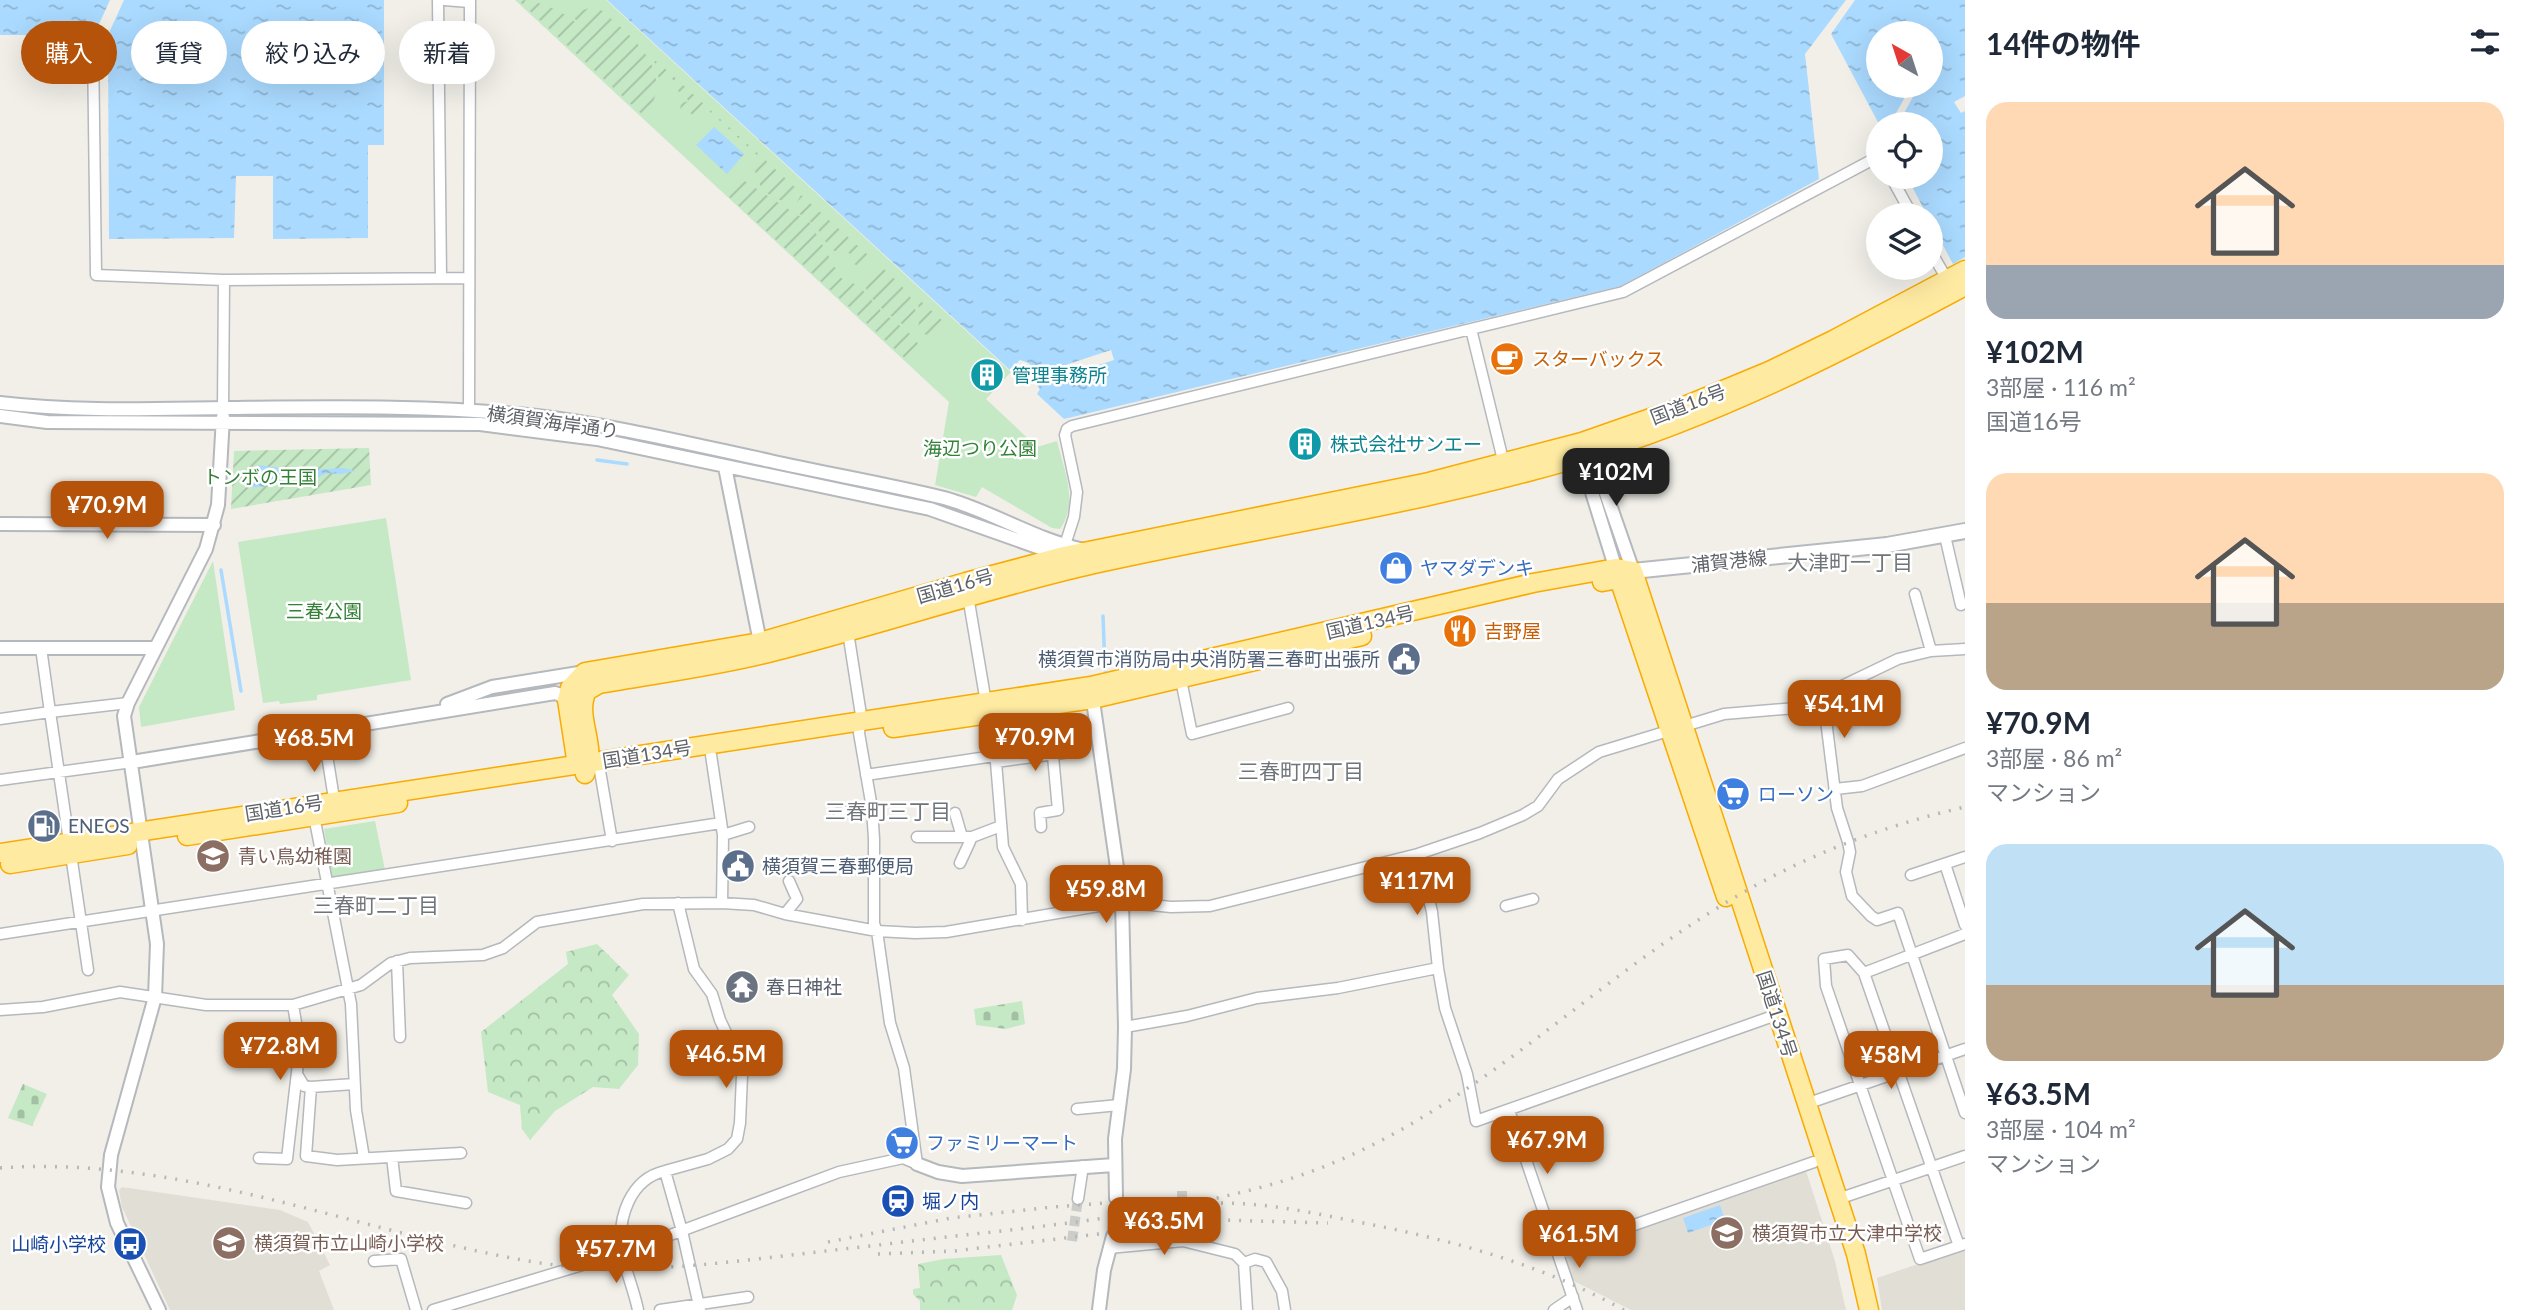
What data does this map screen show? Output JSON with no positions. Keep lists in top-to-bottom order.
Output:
{
  "streets": {
    "highway": ["国道16号", "国道134号"],
    "main road": ["浦賀港線"],
    "street": ["横須賀海岸通り"]
  },
  "crossings": [
    ["国道16号", "横須賀海岸通り"],
    ["国道16号", "国道134号"],
    ["浦賀港線", "国道134号"]
  ],
  "districts": [
    "大津町一丁目",
    "三春町四丁目",
    "三春町三丁目",
    "三春町二丁目"
  ],
  "parks": ["海辺つり公園", "トンボの王国", "三春公園"],
  "places": {
    "cafe": ["スターバックス"],
    "building": ["管理事務所", "株式会社サンエー"],
    "shop": ["ヤマダデンキ"],
    "restaurant": ["吉野屋"],
    "public building": ["横須賀市消防局中央消防署三春町出張所", "横須賀三春郵便局"],
    "supermarket": ["ローソン", "ファミリーマート"],
    "fuel station": ["ENEOS"],
    "school or university": ["青い鳥幼稚園", "横須賀市立大津中学校", "横須賀市立山崎小学校"],
    "temple": ["春日神社"],
    "station": ["堀ノ内"],
    "bus stop": ["山崎小学校"]
  },
  "north": "top left",
  "page": {
    "heading": "14件の物件",
    "chip": [
      "購入",
      "賃貸",
      "絞り込み",
      "新着"
    ],
    "list": [
      {
        "name": "¥102M",
        "note": "3部屋 · 116 m² · 国道16号"
      },
      {
        "name": "¥70.9M",
        "note": "3部屋 · 86 m² · マンション"
      },
      {
        "name": "¥63.5M",
        "note": "3部屋 · 104 m² · マンション"
      }
    ],
    "price": [
      "¥102M",
      "¥70.9M",
      "¥54.1M",
      "¥70.9M",
      "¥68.5M",
      "¥117M",
      "¥59.8M",
      "¥72.8M",
      "¥46.5M",
      "¥58M",
      "¥67.9M",
      "¥63.5M",
      "¥61.5M",
      "¥57.7M"
    ]
  }
}
